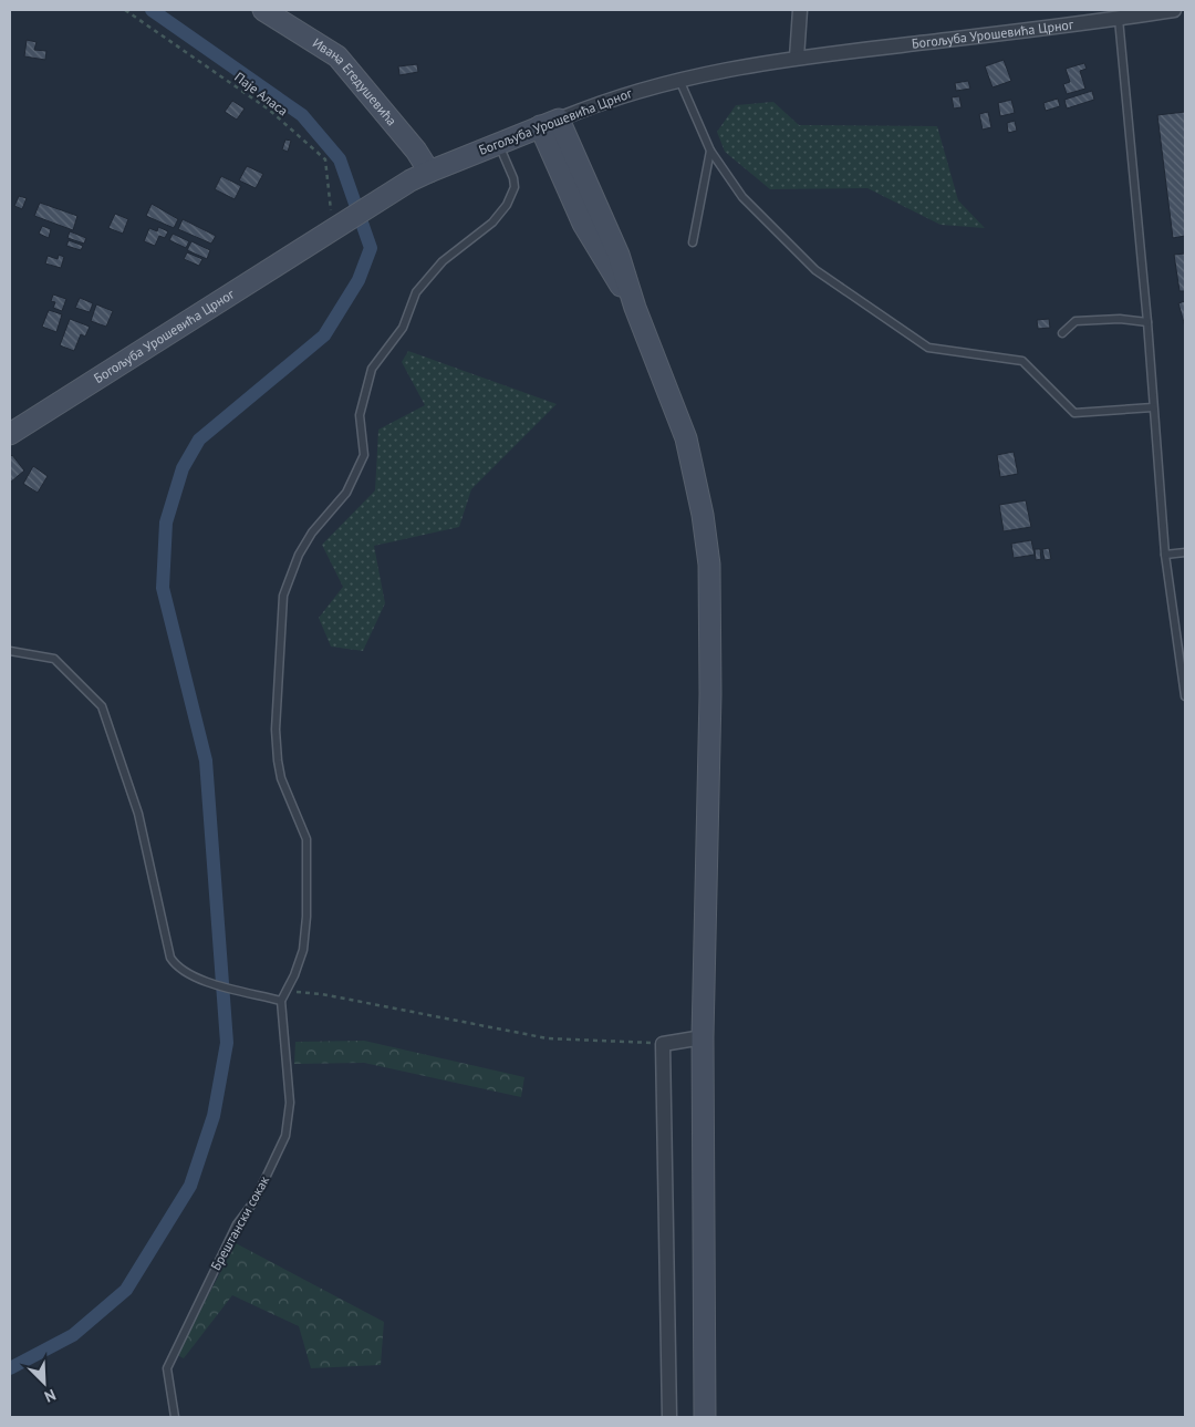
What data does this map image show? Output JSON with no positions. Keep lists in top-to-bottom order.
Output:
{
  "streets": {
    "main road": ["Богољуба Урошевића Црног", "Ивана Егедушевића"],
    "lane": ["Брештански сокак"],
    "path": ["Паје Аласа"]
  },
  "crossings": [
    ["Богољуба Урошевића Црног", "Ивана Егедушевића"],
    ["Богољуба Урошевића Црног", "Паје Аласа"]
  ],
  "north": "bottom right"
}
